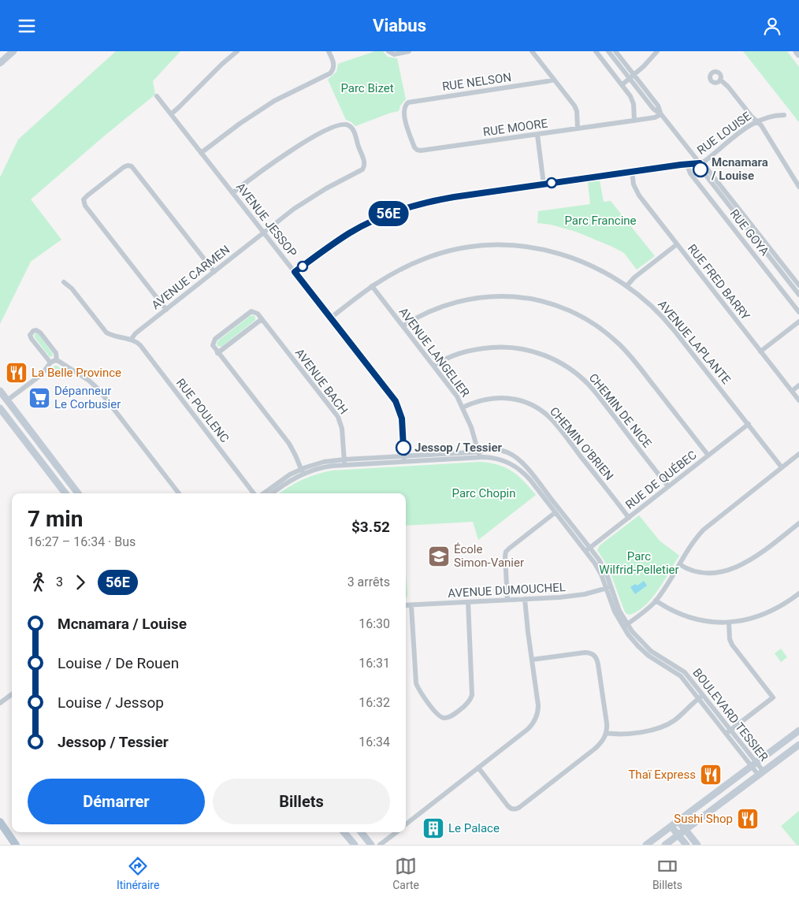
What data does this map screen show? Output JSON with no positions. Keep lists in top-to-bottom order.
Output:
{
  "streets": {
    "street": [
      "RUE NELSON",
      "RUE MOORE",
      "RUE LOUISE",
      "AVENUE JESSOP",
      "RUE GOYA",
      "AVENUE CARMEN",
      "RUE FRED BARRY",
      "AVENUE LAPLANTE",
      "AVENUE LANGELIER",
      "AVENUE BACH",
      "RUE POULENC",
      "CHEMIN DE NICE",
      "CHEMIN O'BRIEN",
      "RUE DE QUÉBEC",
      "AVENUE DUMOUCHEL",
      "BOULEVARD TESSIER"
    ]
  },
  "crossings": [
    ["RUE NELSON", "RUE MOORE"],
    ["RUE LOUISE", "AVENUE JESSOP"],
    ["RUE LOUISE", "RUE GOYA"],
    ["RUE LOUISE", "RUE FRED BARRY"],
    ["AVENUE JESSOP", "AVENUE CARMEN"],
    ["AVENUE JESSOP", "AVENUE LAPLANTE"],
    ["AVENUE JESSOP", "BOULEVARD TESSIER"],
    ["AVENUE CARMEN", "RUE POULENC"],
    ["AVENUE LAPLANTE", "AVENUE LANGELIER"],
    ["AVENUE LAPLANTE", "RUE DE QUÉBEC"],
    ["AVENUE LANGELIER", "CHEMIN DE NICE"],
    ["AVENUE LANGELIER", "CHEMIN O'BRIEN"],
    ["AVENUE LANGELIER", "BOULEVARD TESSIER"],
    ["AVENUE BACH", "BOULEVARD TESSIER"],
    ["CHEMIN DE NICE", "RUE DE QUÉBEC"],
    ["CHEMIN O'BRIEN", "RUE DE QUÉBEC"],
    ["RUE DE QUÉBEC", "BOULEVARD TESSIER"],
    ["AVENUE DUMOUCHEL", "BOULEVARD TESSIER"]
  ],
  "parks": [
    "Parc Bizet",
    "Parc Francine",
    "Parc Chopin",
    "Parc Wilfrid-Pelletier"
  ],
  "places": {
    "other": ["Mcnamara / Louise", "Jessop / Tessier"],
    "restaurant": ["La Belle Province", "Thaï Express", "Sushi Shop"],
    "supermarket": ["Dépanneur Le Corbusier"],
    "school or university": ["École Simon-Vanier"],
    "building": ["Le Palace"]
  },
  "lines": ["bus line 56E"],
  "page": {
    "header": "Viabus",
    "on_map": "56E",
    "heading": ["7 min", "16:27 – 16:34 · Bus", "$3.52"],
    "legs": ["3", "56E", "3 arrêts"],
    "list": [
      {
        "name": "Mcnamara / Louise",
        "value": "16:30"
      },
      {
        "name": "Louise / De Rouen",
        "value": "16:31"
      },
      {
        "name": "Louise / Jessop",
        "value": "16:32"
      },
      {
        "name": "Jessop / Tessier",
        "value": "16:34"
      }
    ],
    "buttons": ["Démarrer", "Billets"],
    "tabs": ["Itinéraire", "Carte", "Billets"]
  }
}
